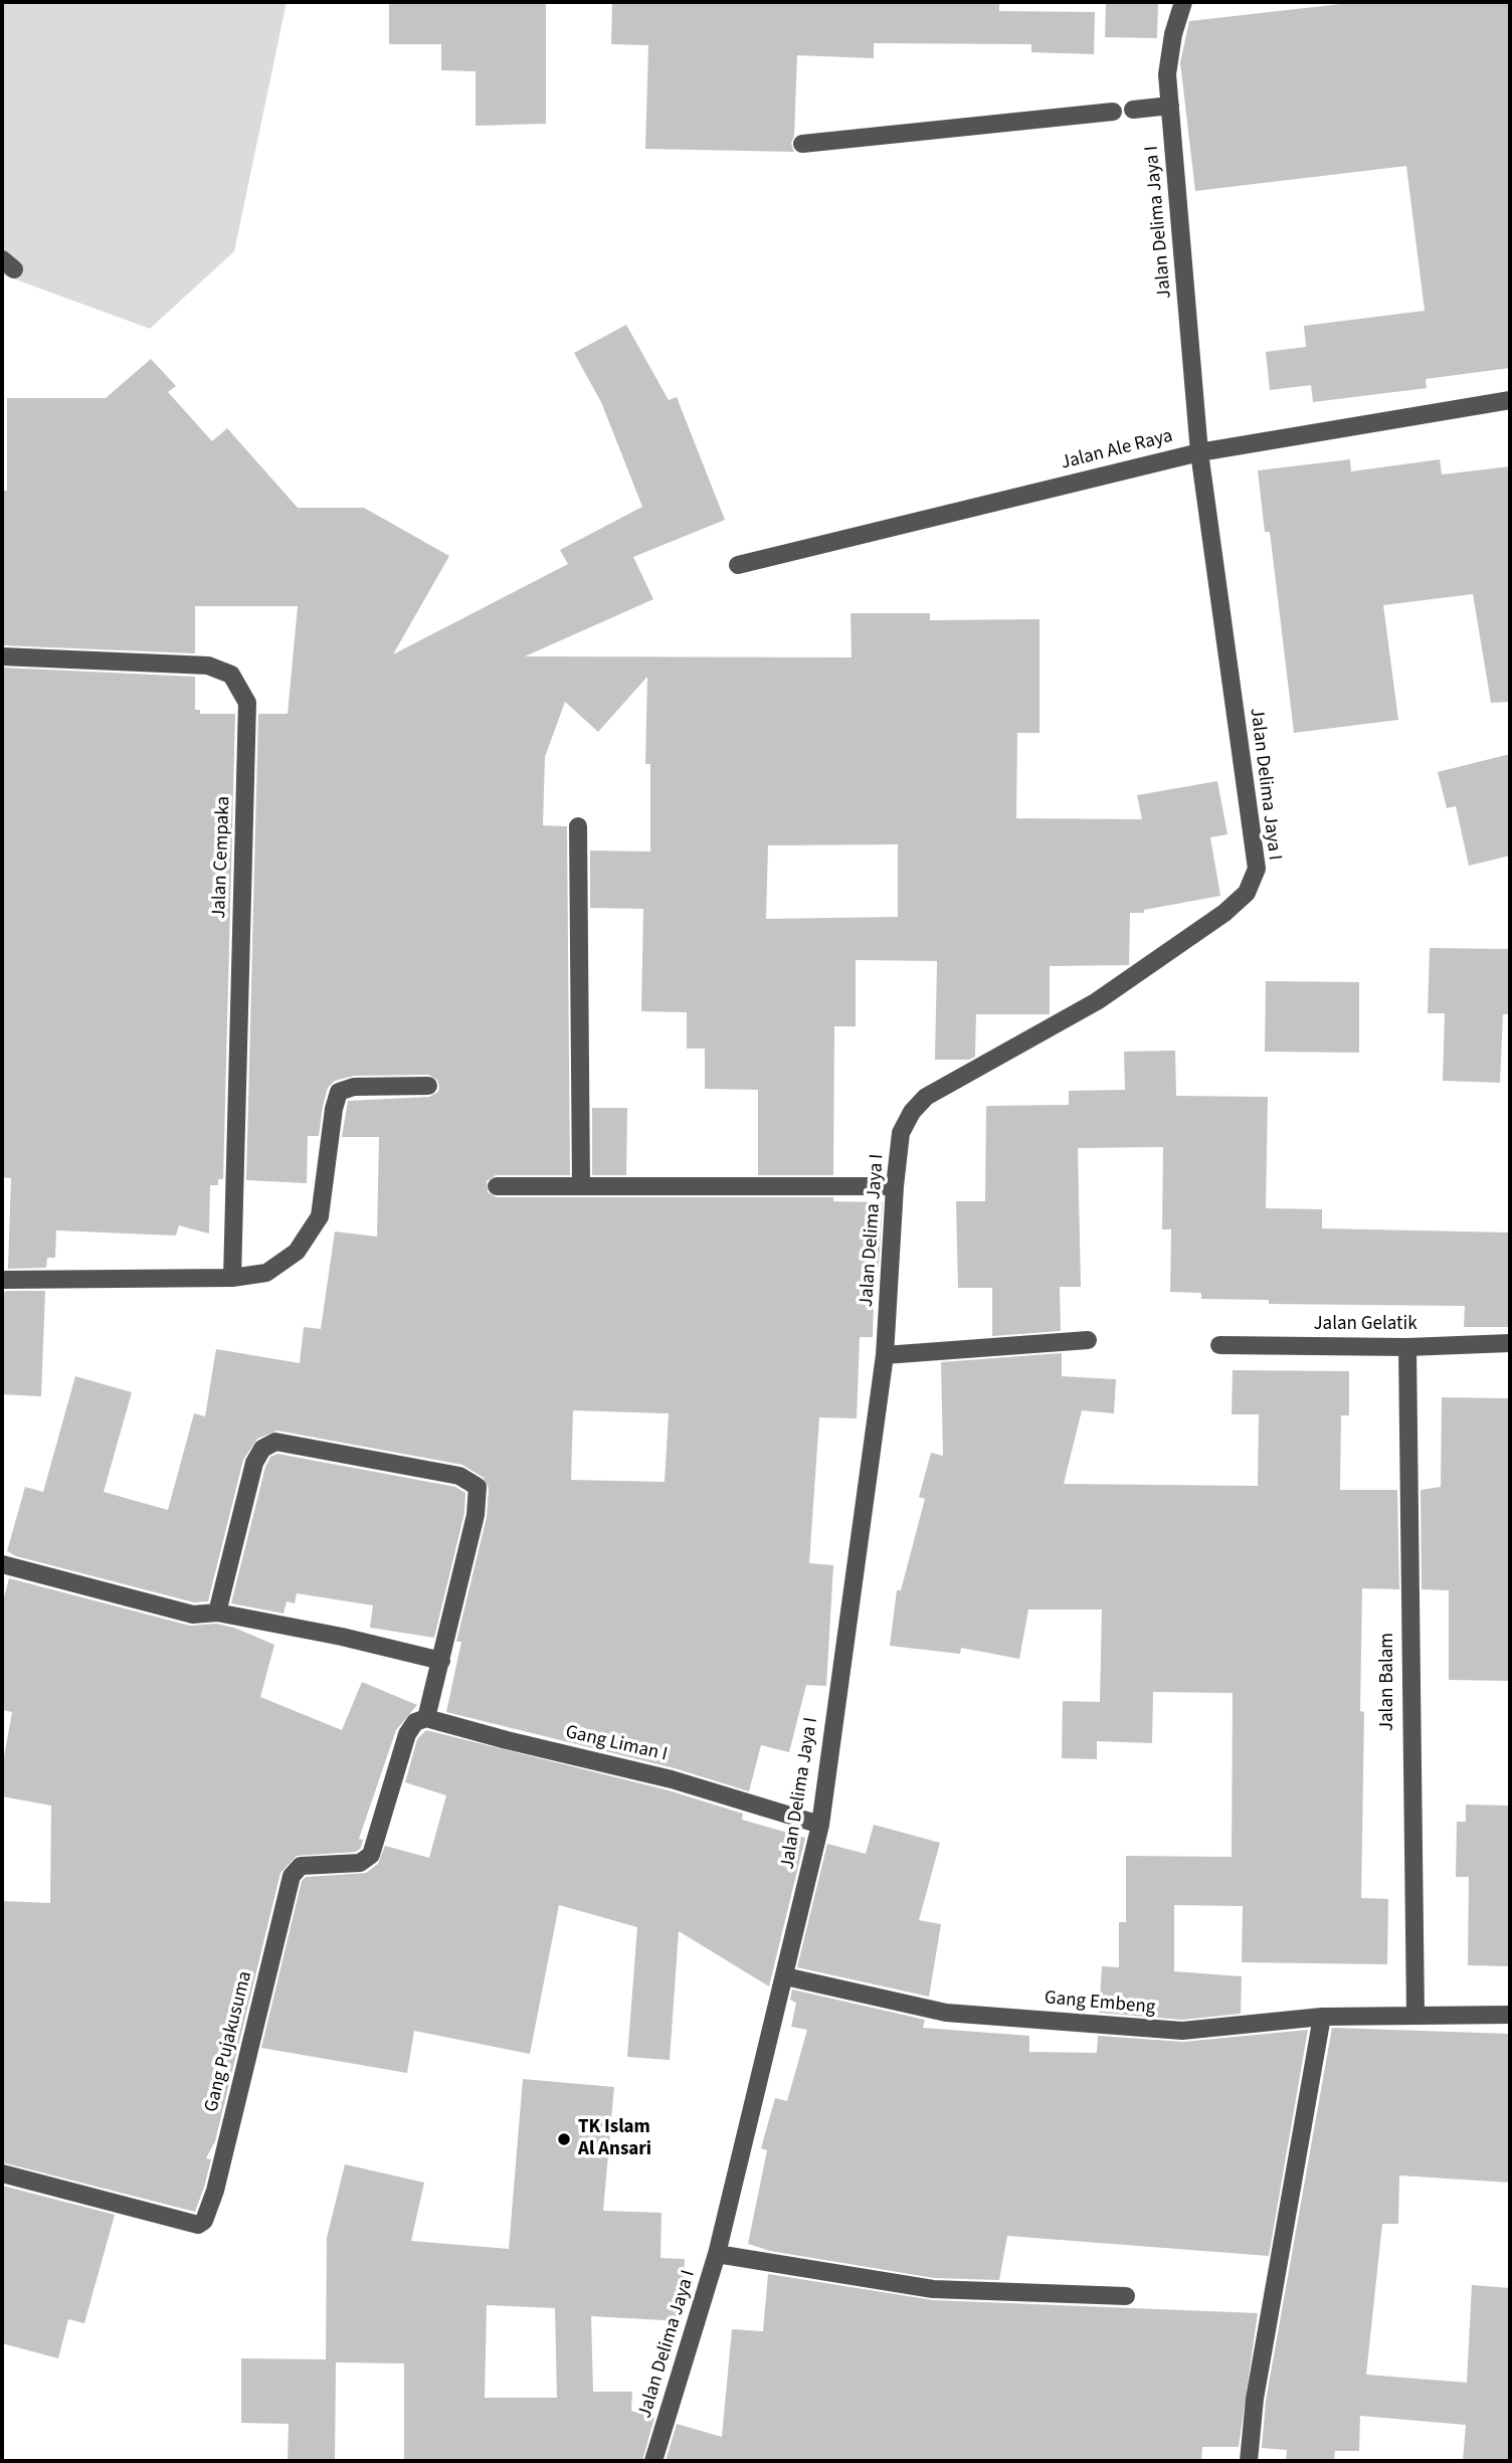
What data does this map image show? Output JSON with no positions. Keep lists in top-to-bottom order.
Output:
{
  "streets": {
    "street": [
      "Jalan Delima Jaya I",
      "Jalan Ale Raya",
      "Jalan Cempaka",
      "Jalan Gelatik",
      "Jalan Balam",
      "Gang Liman I",
      "Gang Embeng",
      "Gang Pujakusuma"
    ]
  },
  "crossings": [
    ["Jalan Delima Jaya I", "Jalan Ale Raya"],
    ["Jalan Delima Jaya I", "Gang Liman I"],
    ["Jalan Delima Jaya I", "Gang Embeng"],
    ["Jalan Gelatik", "Jalan Balam"],
    ["Jalan Balam", "Gang Embeng"],
    ["Gang Liman I", "Gang Pujakusuma"]
  ],
  "places": ["TK Islam Al Ansari"]
}
